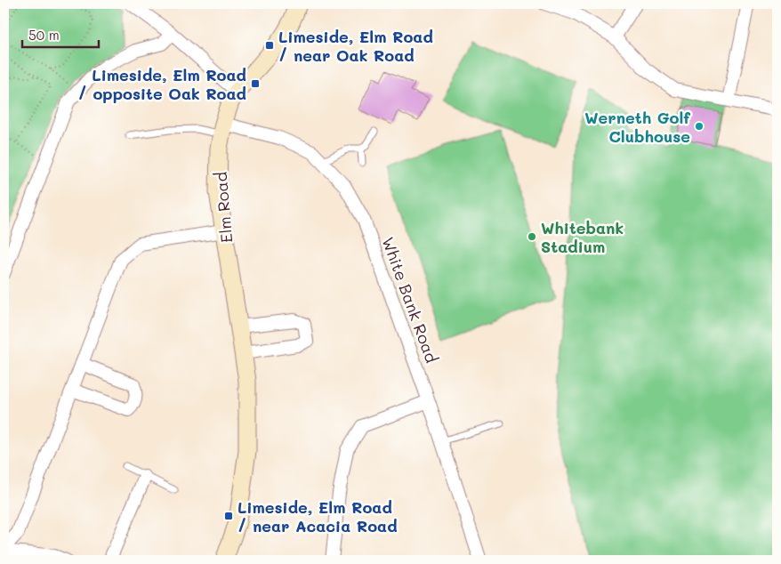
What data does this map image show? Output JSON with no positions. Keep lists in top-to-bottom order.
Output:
{
  "streets": {
    "street": ["Elm Road", "White Bank Road"]
  },
  "crossings": [
    ["Elm Road", "White Bank Road"]
  ],
  "places": {
    "transit": ["Limeside, Elm Road / near Oak Road", "Limeside, Elm Road / opposite Oak Road", "Limeside, Elm Road / near Acacia Road"],
    "other": ["Werneth Golf Clubhouse", "Whitebank Stadium"]
  },
  "scale_bar": "50 m"
}
